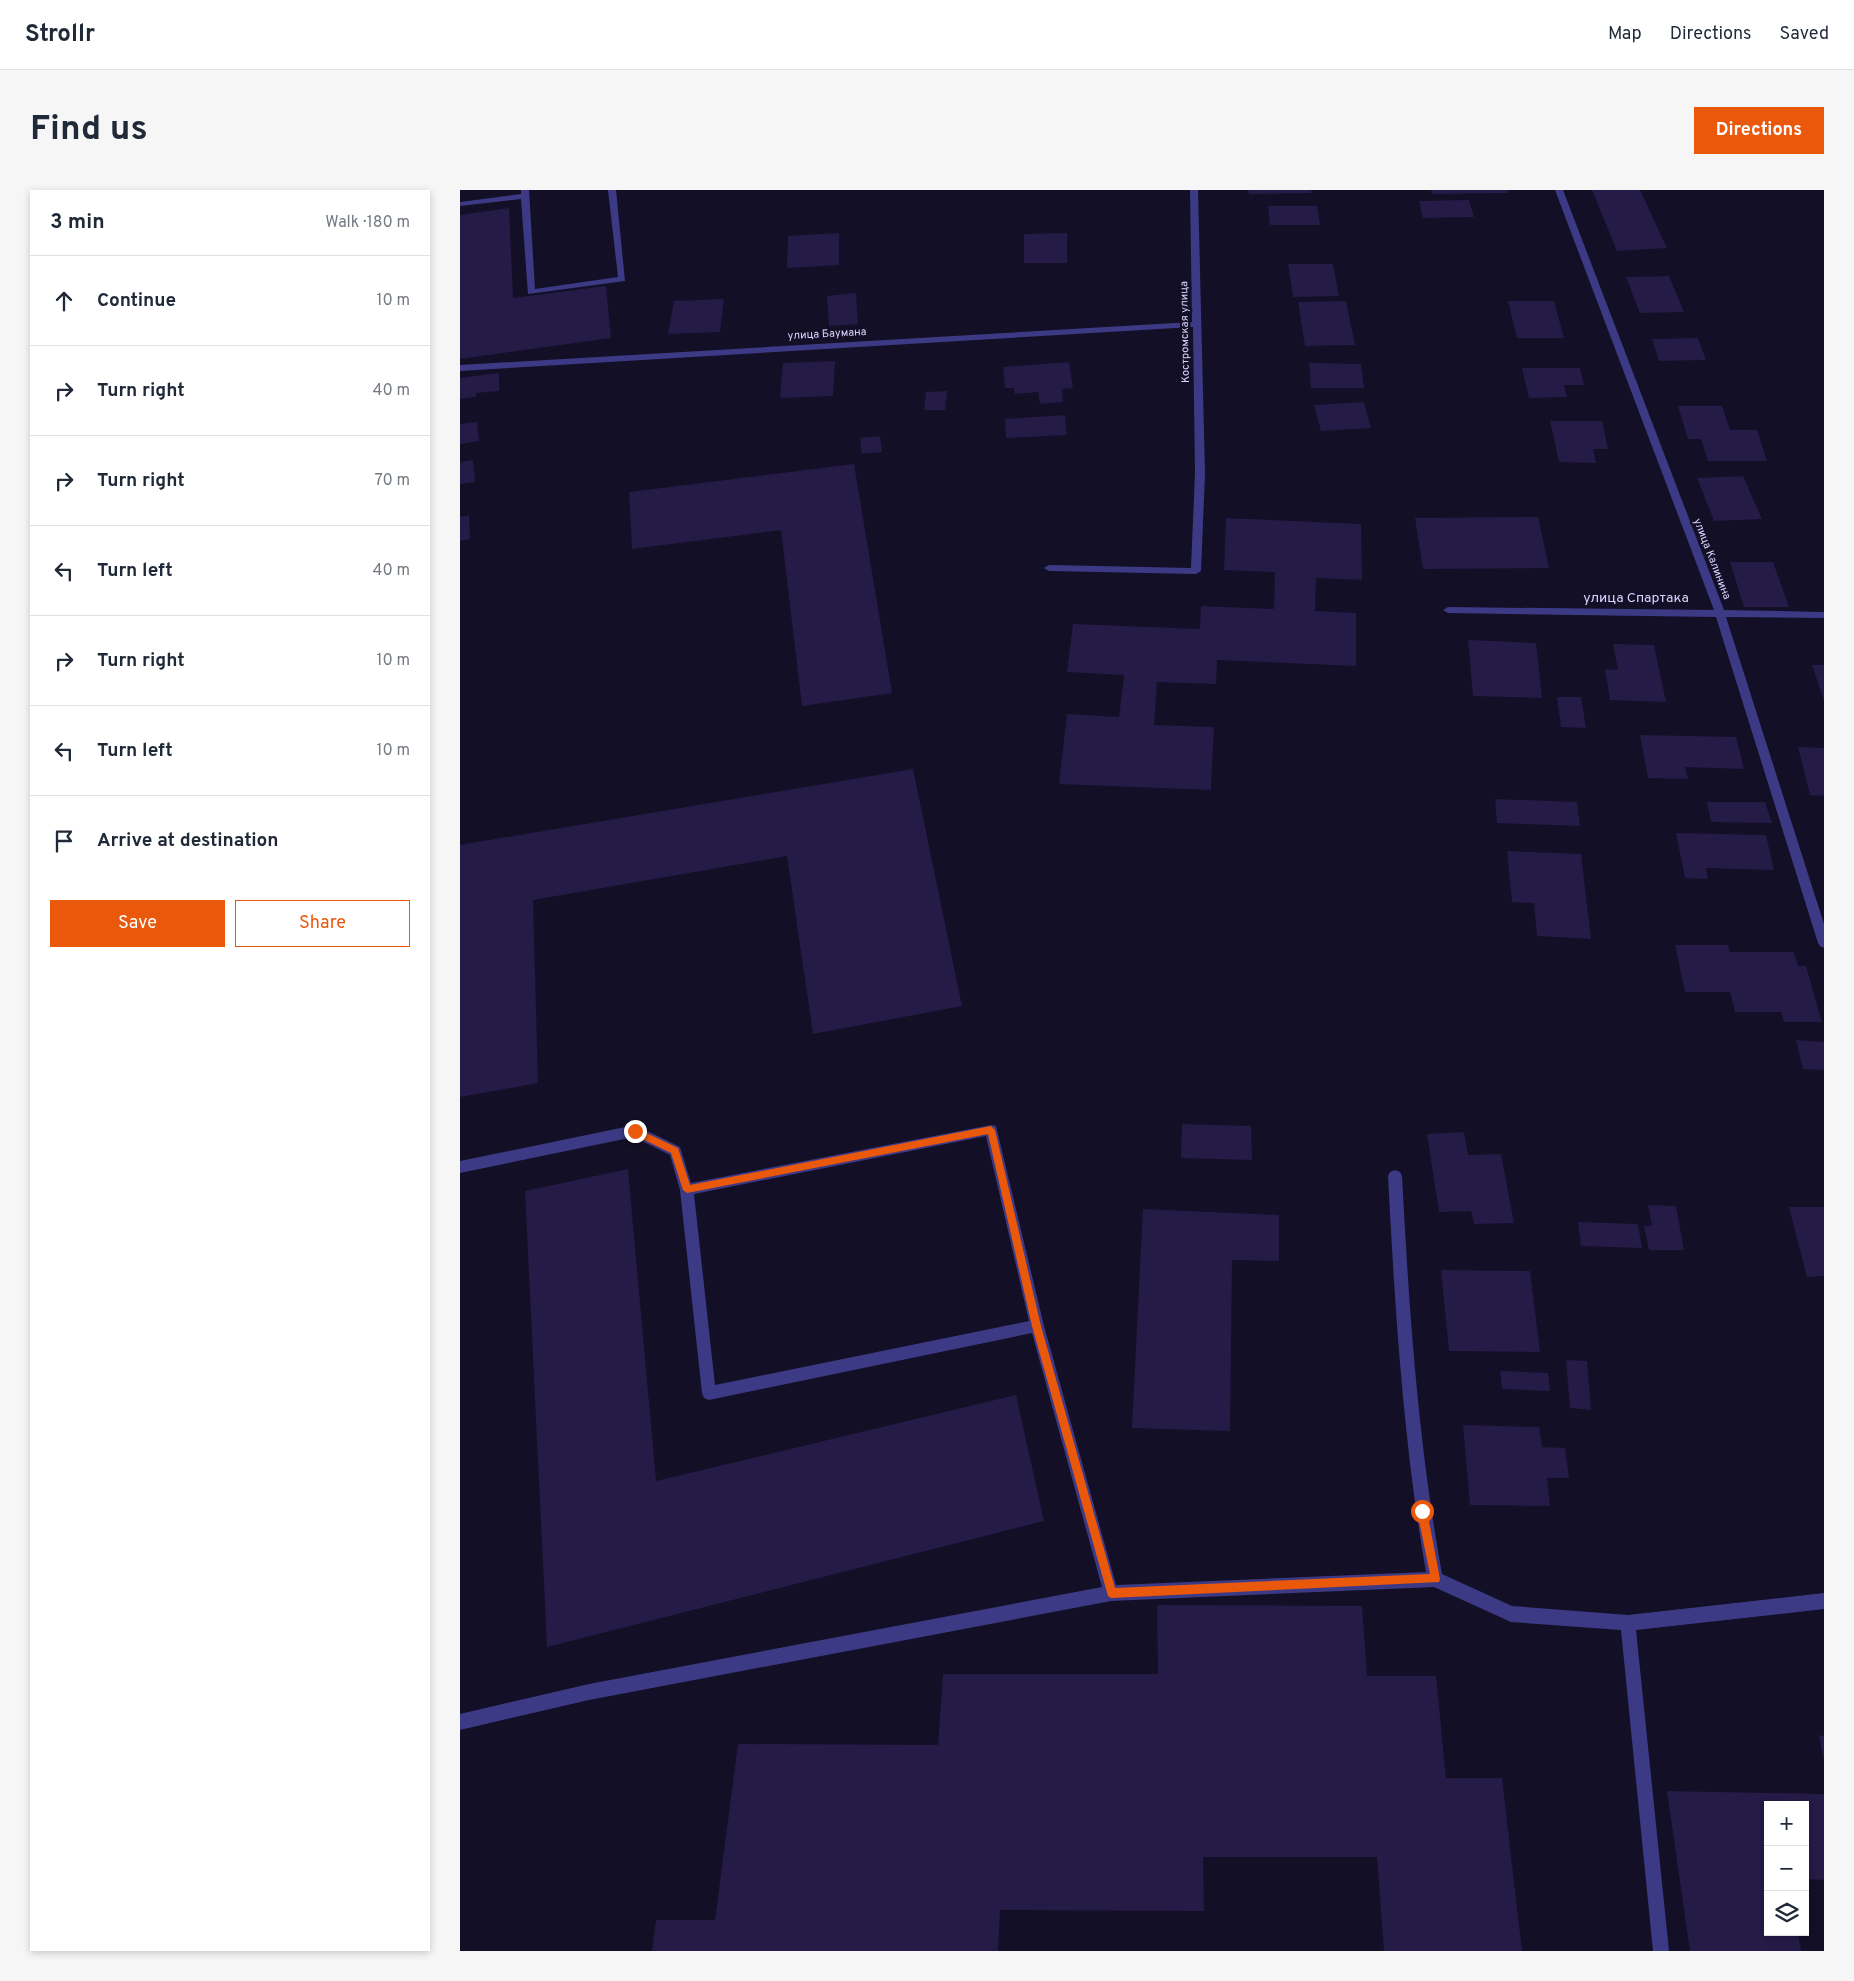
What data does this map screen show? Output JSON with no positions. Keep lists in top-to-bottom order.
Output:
{
  "streets": {
    "street": [
      "Костромская улица",
      "улица Баумана",
      "улица Калинина",
      "улица Спартака"
    ]
  },
  "crossings": [
    ["Костромская улица", "улица Баумана"],
    ["улица Калинина", "улица Спартака"]
  ],
  "page": {
    "header": "Strollr",
    "nav": ["Map", "Directions", "Saved"],
    "buttons": [
      "Directions",
      ["Save", "Share"]
    ],
    "title": "Find us",
    "heading": ["3 min", "Walk · 180 m"],
    "list": [
      ["Continue", "10 m"],
      ["Turn right", "40 m"],
      ["Turn right", "70 m"],
      ["Turn left", "40 m"],
      ["Turn right", "10 m"],
      ["Turn left", "10 m"],
      "Arrive at destination"
    ],
    "map_buttons": ["+", "−"]
  }
}
